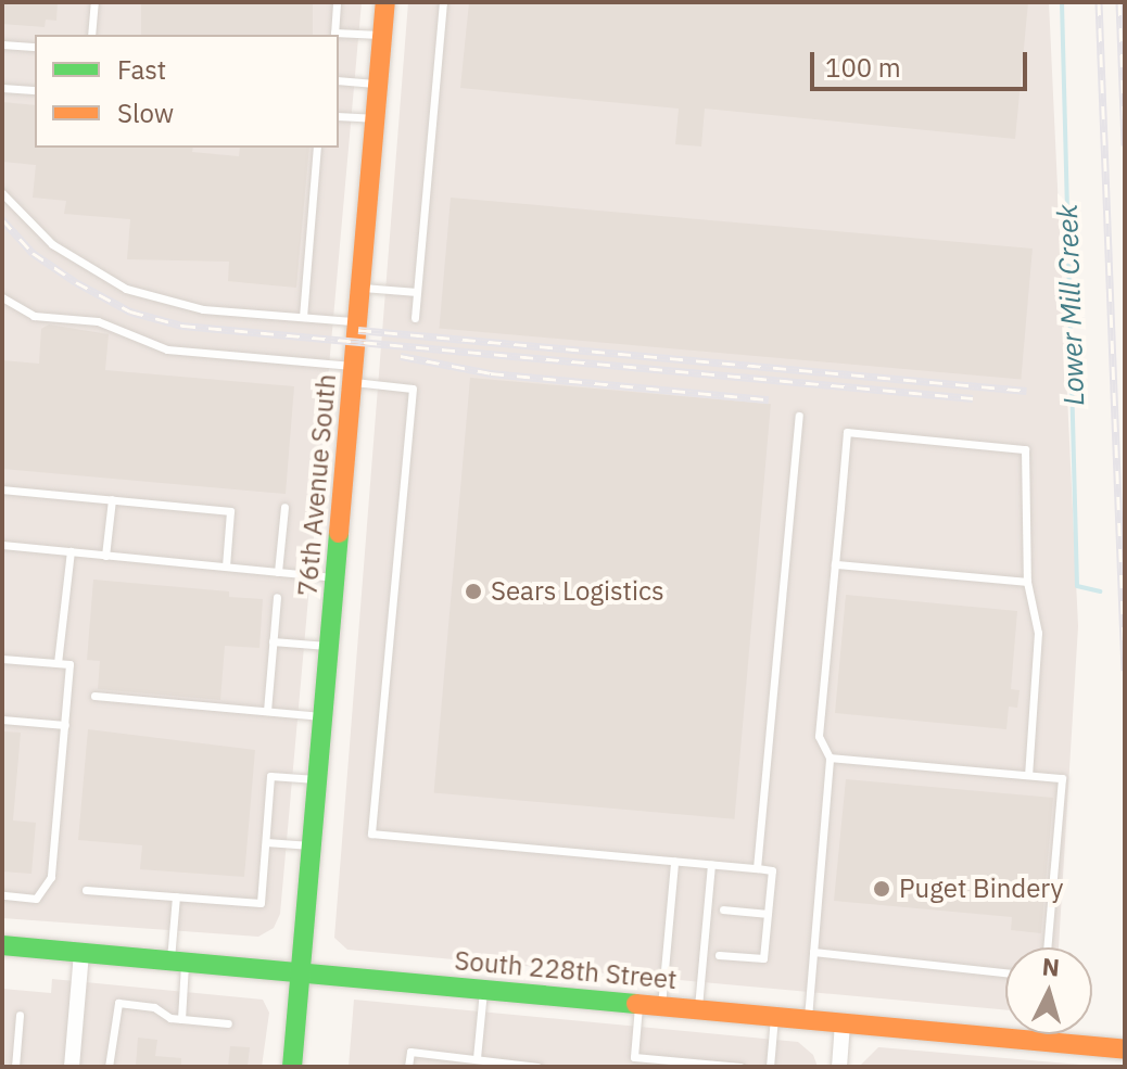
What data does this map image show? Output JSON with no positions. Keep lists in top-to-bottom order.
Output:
{
  "streets": {
    "main road": ["76th Avenue South", "South 228th Street"]
  },
  "crossings": [
    ["76th Avenue South", "South 228th Street"]
  ],
  "water": ["Lower Mill Creek"],
  "places": ["Sears Logistics", "Puget Bindery"],
  "legend": ["Fast", "Slow"],
  "scale_bar": "100 m",
  "north": "top"
}
